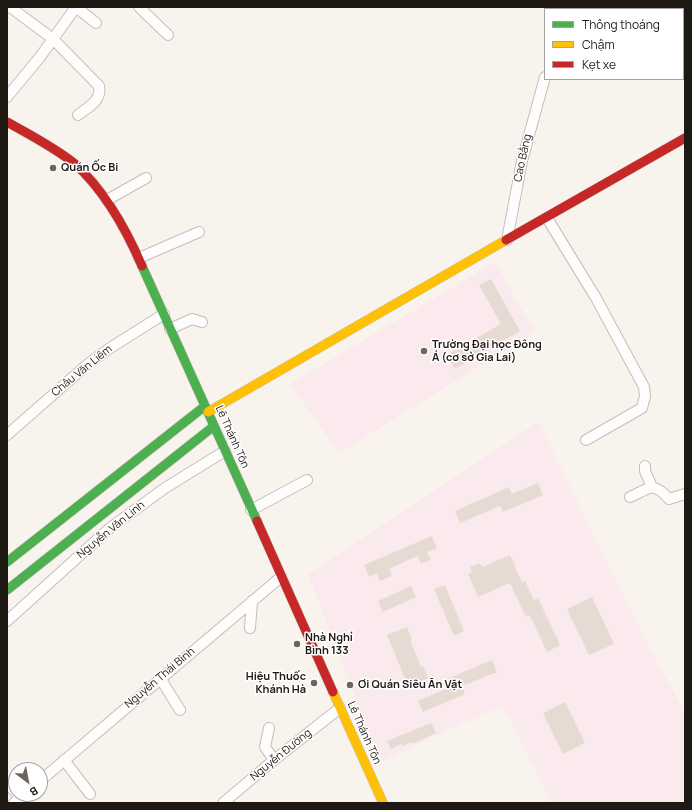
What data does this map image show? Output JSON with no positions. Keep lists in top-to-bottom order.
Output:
{
  "streets": {
    "street": [
      "Cao Bằng",
      "Châu Văn Liêm",
      "Lê Thánh Tôn",
      "Nguyễn Văn Linh",
      "Nguyễn Thái Bình",
      "Nguyễn Đường"
    ]
  },
  "crossings": [
    ["Châu Văn Liêm", "Lê Thánh Tôn"],
    ["Lê Thánh Tôn", "Nguyễn Văn Linh"],
    ["Lê Thánh Tôn", "Nguyễn Thái Bình"],
    ["Lê Thánh Tôn", "Nguyễn Đường"]
  ],
  "places": [
    "Quán Ốc Bi",
    "Trường Đại học Đông Á (cơ sở Gia Lai)",
    "Nhà Nghỉ Bình 133",
    "Hiệu Thuốc Khánh Hà",
    "Ơi Quán Siêu Ăn Vặt"
  ],
  "legend": ["Thông thoáng", "Chậm", "Kẹt xe"],
  "north": "bottom right"
}
